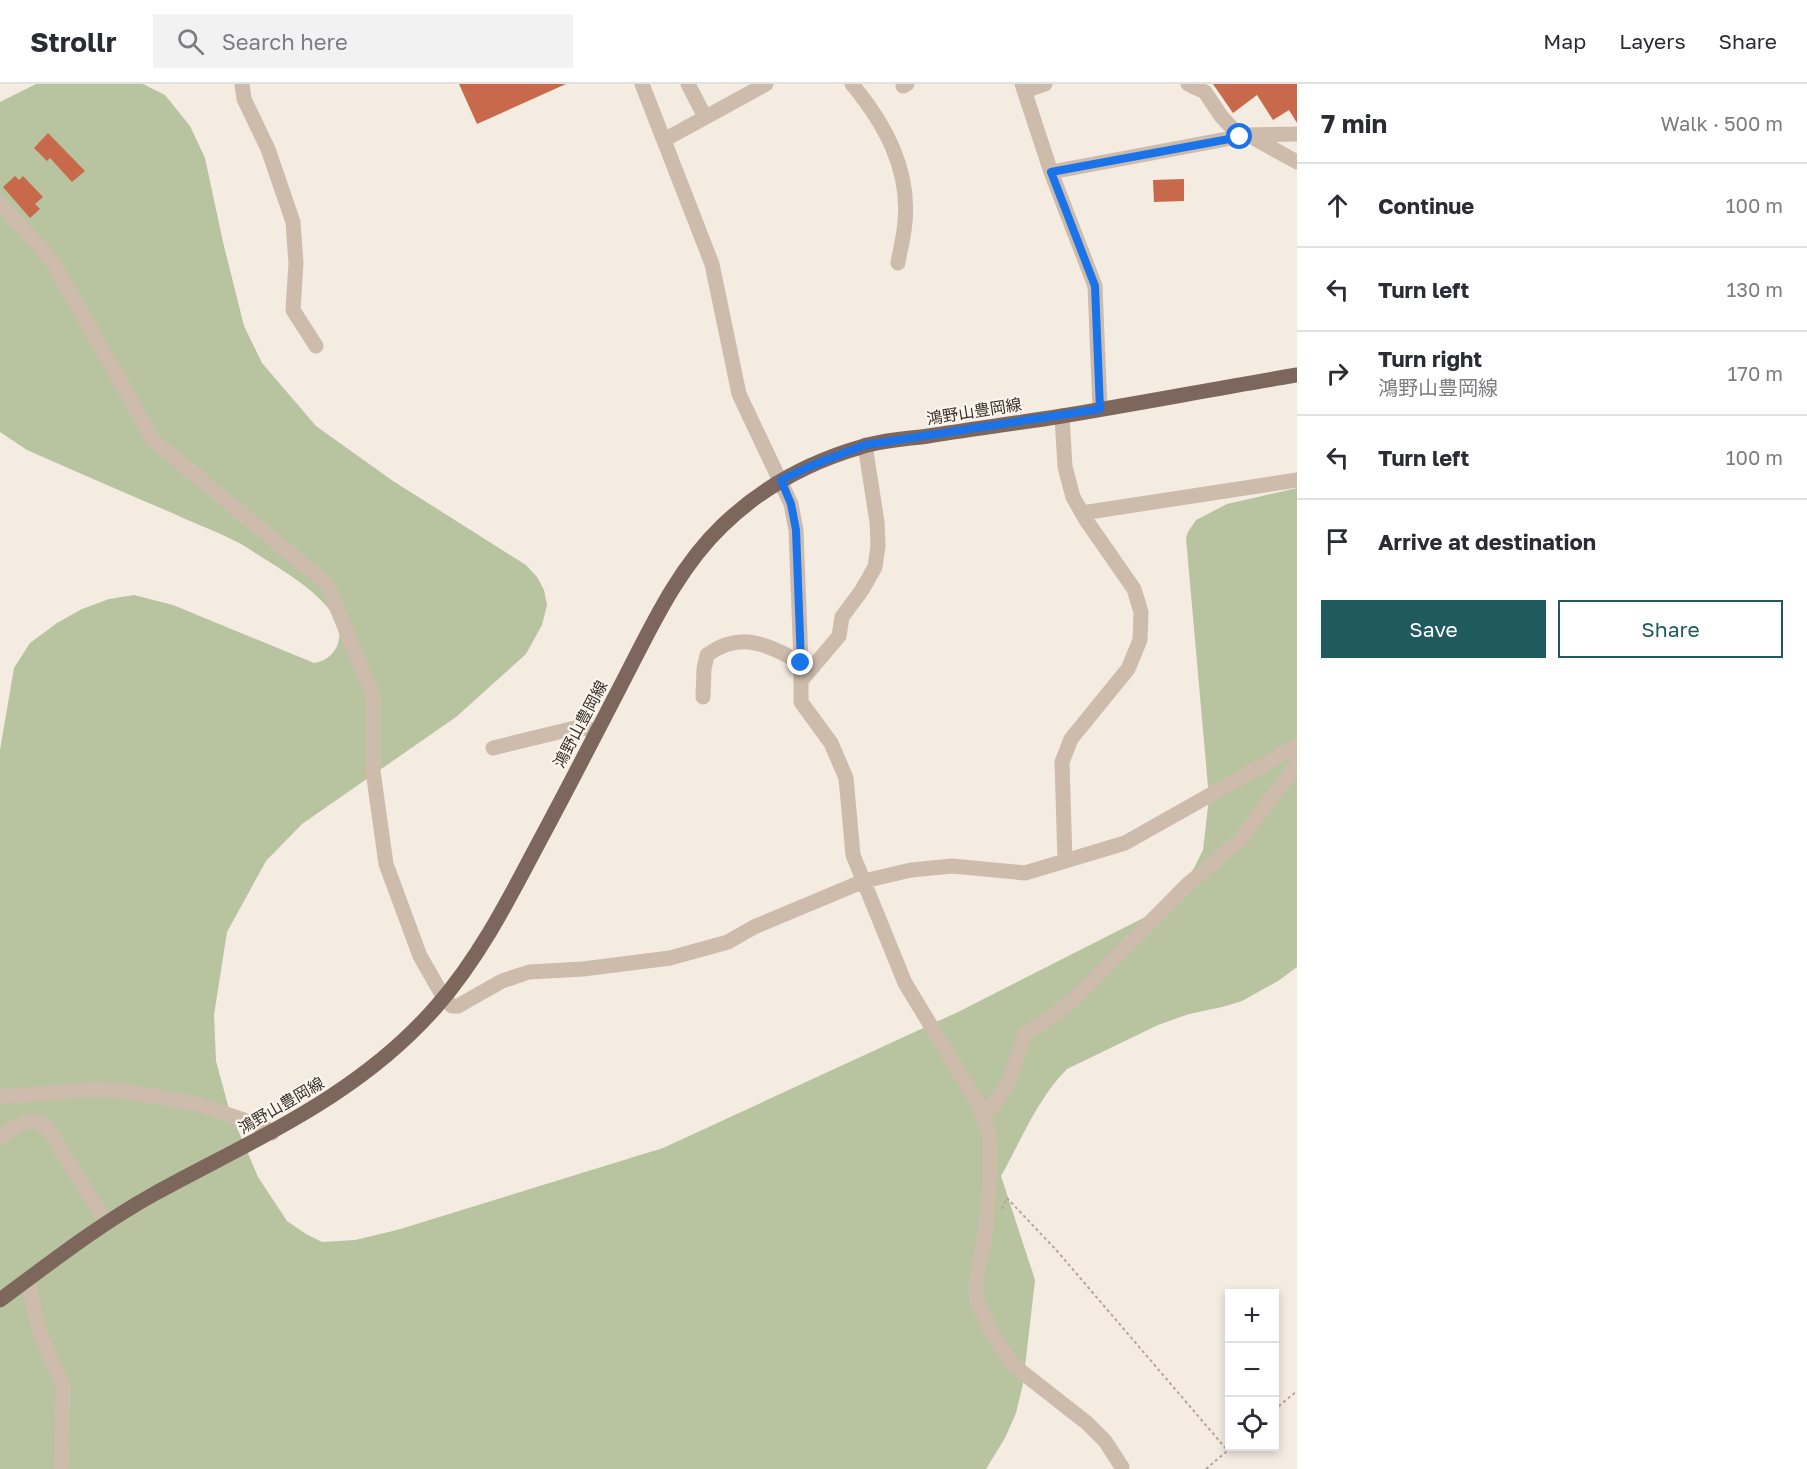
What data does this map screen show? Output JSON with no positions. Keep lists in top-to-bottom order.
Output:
{
  "streets": {
    "main road": ["鴻野山豊岡線"]
  },
  "page": {
    "header": "Strollr",
    "search": "Search here",
    "nav": ["Map", "Layers", "Share"],
    "heading": ["7 min", "Walk · 500 m"],
    "list": [
      ["Continue", "100 m"],
      ["Turn left", "130 m"],
      ["Turn right", "鴻野山豊岡線", "170 m"],
      ["Turn left", "100 m"],
      "Arrive at destination"
    ],
    "buttons": ["Save", "Share"],
    "map_buttons": ["+", "−"]
  }
}
